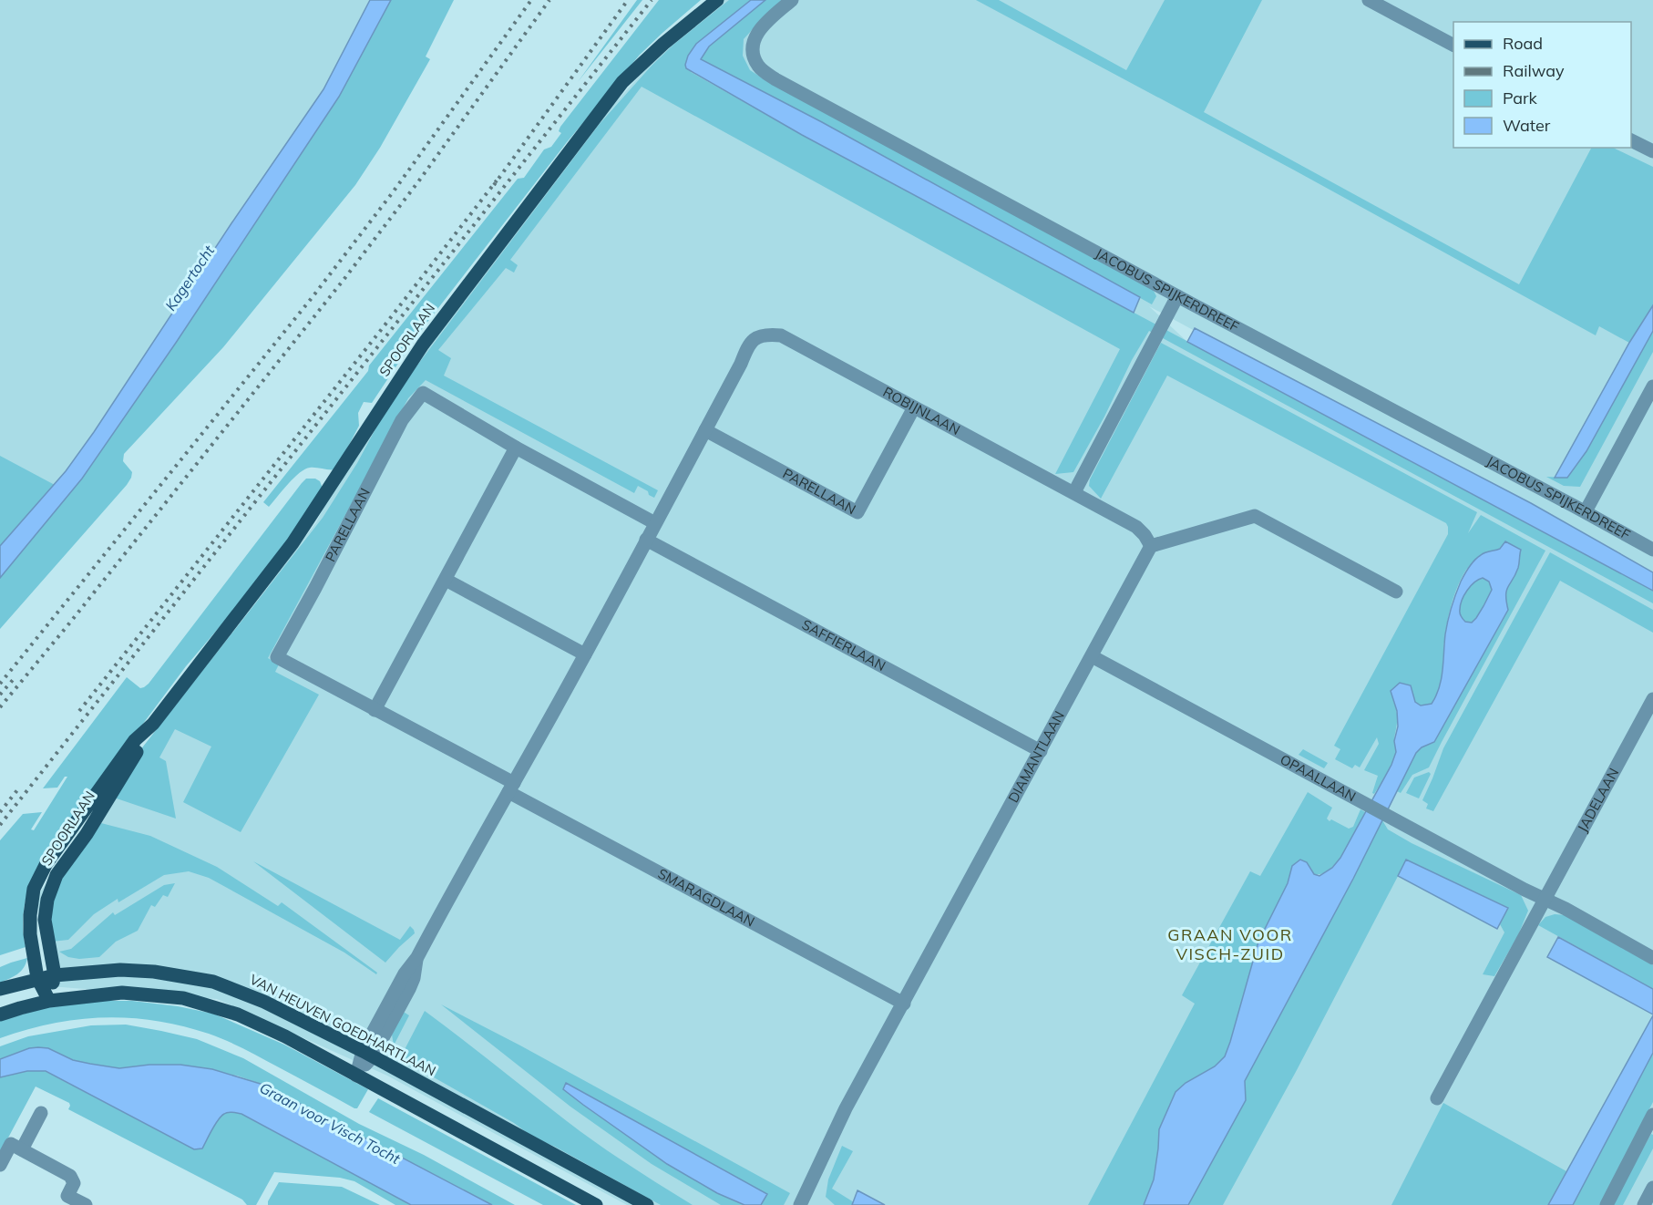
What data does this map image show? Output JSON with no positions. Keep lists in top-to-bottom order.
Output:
{
  "streets": {
    "main road": ["SPOORLAAN", "VAN HEUVEN GOEDHARTLAAN"],
    "street": [
      "JACOBUS SPIJKERDREEF",
      "ROBIJNLAAN",
      "PARELLAAN",
      "SAFFIERLAAN",
      "DIAMANTLAAN",
      "OPAALLAAN",
      "JADELAAN",
      "SMARAGDLAAN"
    ]
  },
  "crossings": [
    ["SPOORLAAN", "VAN HEUVEN GOEDHARTLAAN"],
    ["ROBIJNLAAN", "PARELLAAN"],
    ["ROBIJNLAAN", "DIAMANTLAAN"],
    ["PARELLAAN", "SMARAGDLAAN"],
    ["SAFFIERLAAN", "DIAMANTLAAN"],
    ["DIAMANTLAAN", "OPAALLAAN"],
    ["DIAMANTLAAN", "SMARAGDLAAN"],
    ["OPAALLAAN", "JADELAAN"]
  ],
  "districts": ["GRAAN VOOR VISCH-ZUID"],
  "water": ["Kagertocht", "Graan voor Visch Tocht"],
  "legend": [
    "Road",
    "Railway",
    "Park",
    "Water"
  ]
}
